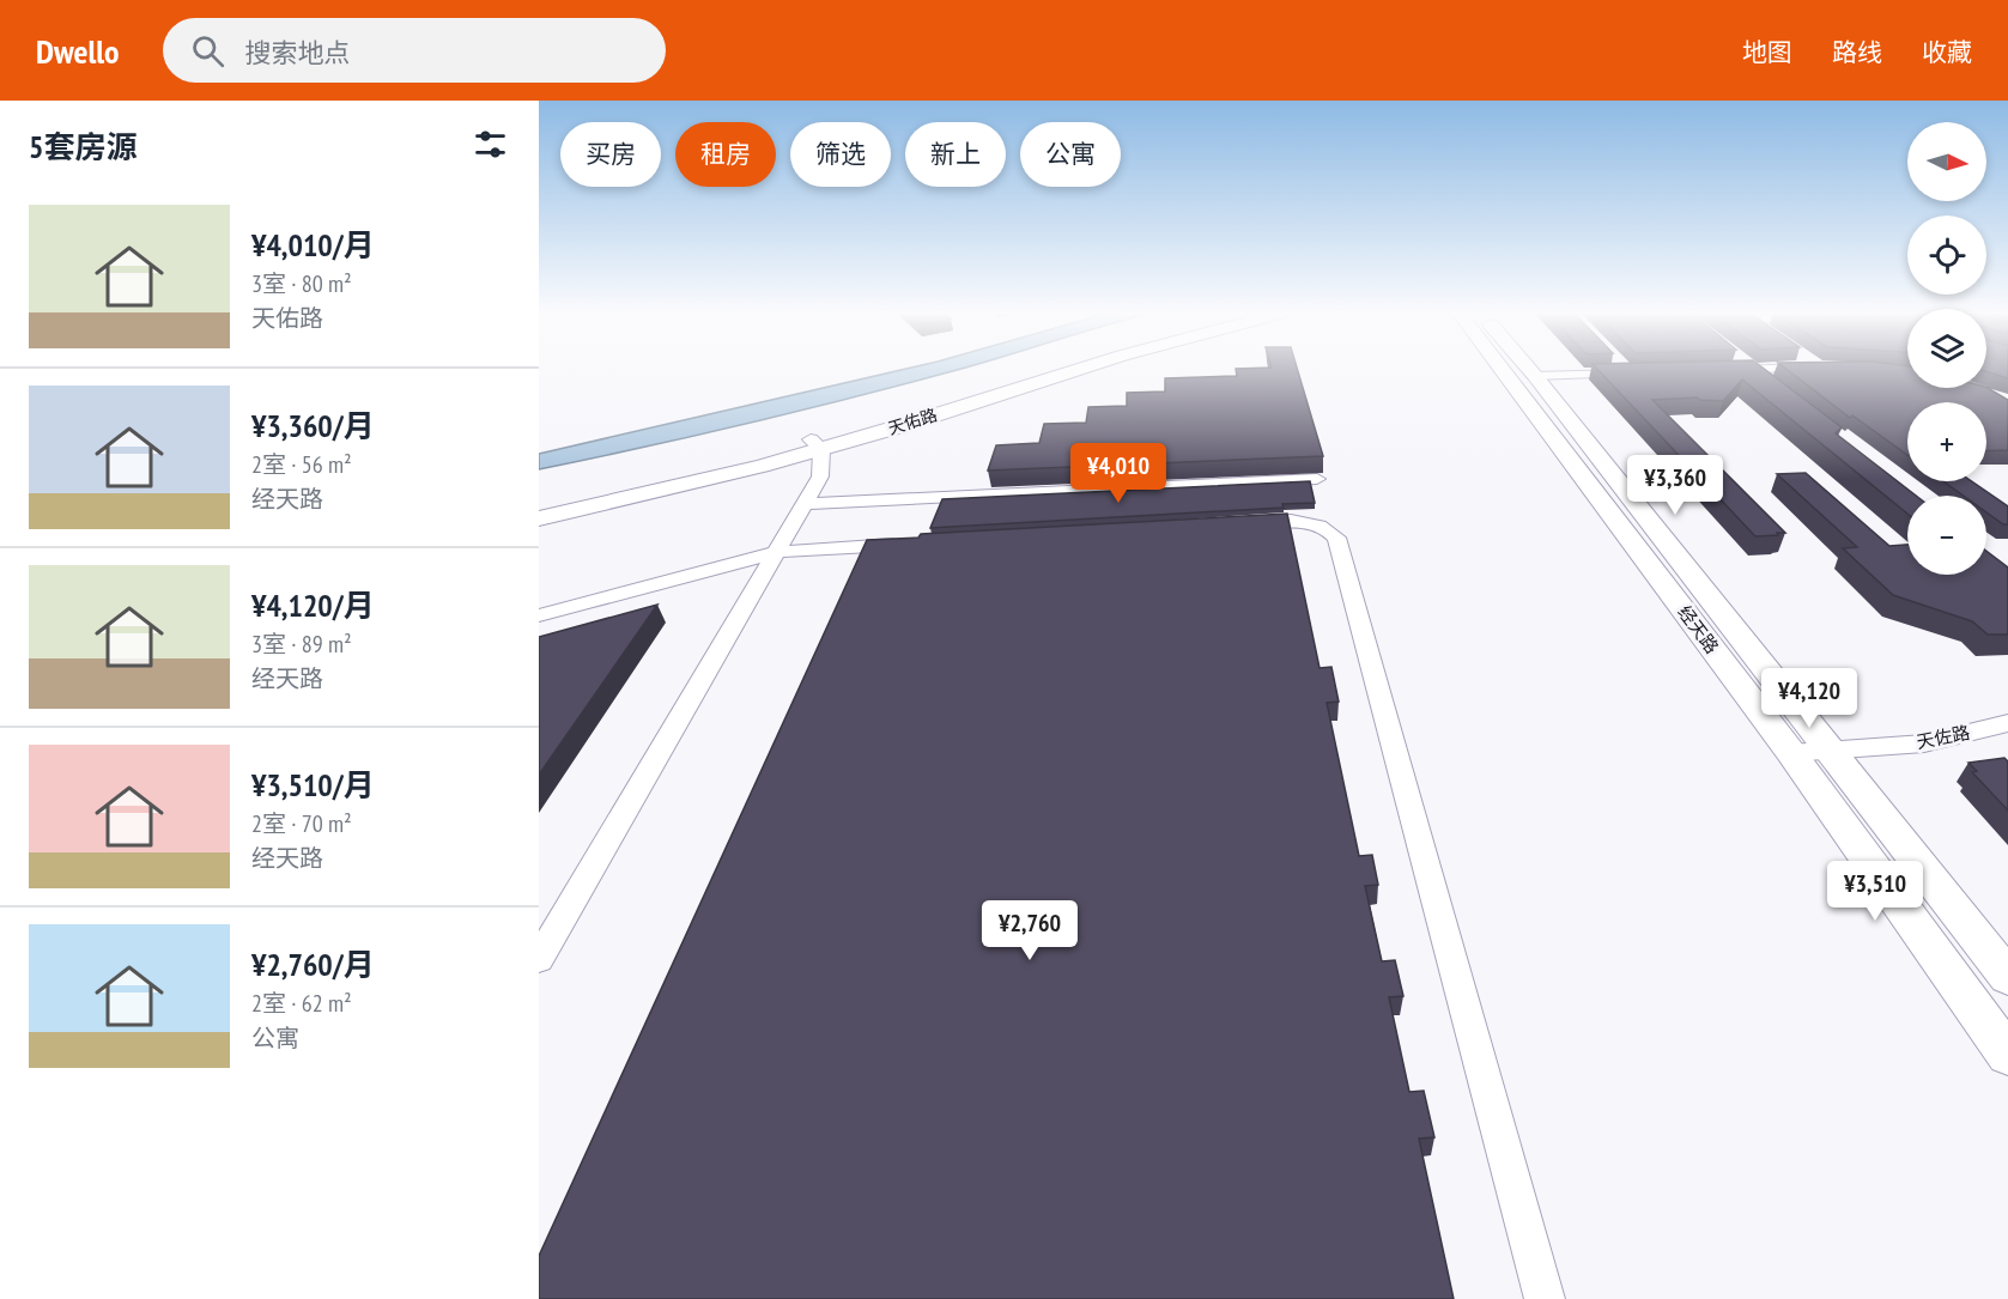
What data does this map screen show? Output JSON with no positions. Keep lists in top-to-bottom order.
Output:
{
  "streets": {
    "main road": ["天佑路", "经天路"],
    "street": ["天佐路"]
  },
  "crossings": [
    ["经天路", "天佐路"]
  ],
  "north": "right",
  "page": {
    "header": "Dwello",
    "search": "搜索地点",
    "nav": ["地图", "路线", "收藏"],
    "heading": "5套房源",
    "map_buttons": ["+", "−"],
    "chip": [
      "买房",
      "租房",
      "筛选",
      "新上",
      "公寓"
    ],
    "list": [
      {
        "name": "¥4,010/月",
        "note": "3室 · 80 m² · 天佑路"
      },
      {
        "name": "¥3,360/月",
        "note": "2室 · 56 m² · 经天路"
      },
      {
        "name": "¥4,120/月",
        "note": "3室 · 89 m² · 经天路"
      },
      {
        "name": "¥3,510/月",
        "note": "2室 · 70 m² · 经天路"
      },
      {
        "name": "¥2,760/月",
        "note": "2室 · 62 m² · 公寓"
      }
    ],
    "price": [
      "¥4,010",
      "¥3,360",
      "¥4,120",
      "¥3,510",
      "¥2,760"
    ]
  }
}
